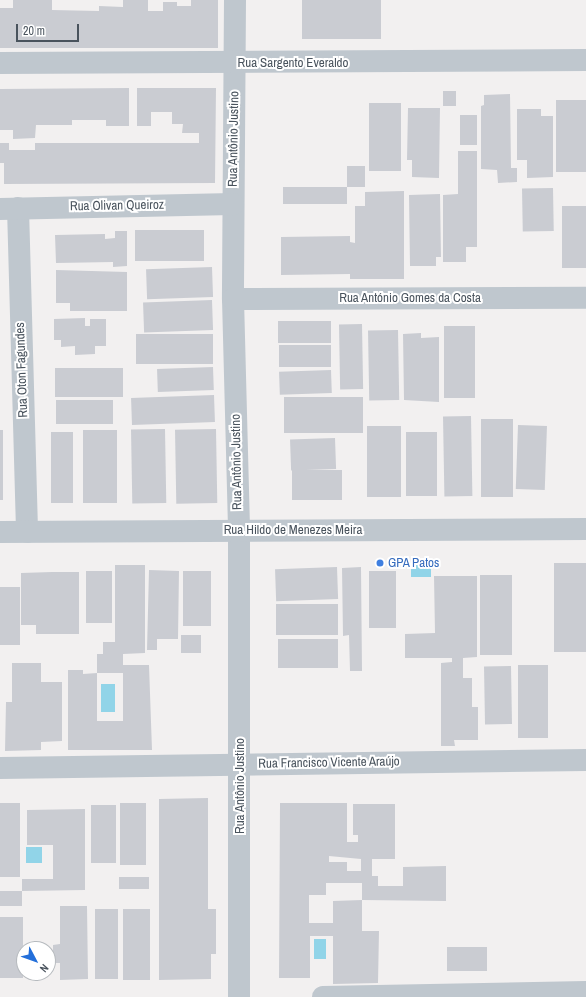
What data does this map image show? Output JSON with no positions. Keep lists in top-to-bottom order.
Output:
{
  "streets": {
    "street": [
      "Rua Sargento Everaldo",
      "Rua Antônio Justino",
      "Rua Olivan Queiroz",
      "Rua António Gomes da Costa",
      "Rua Oton Fagundes",
      "Rua Hildo de Menezes Meira",
      "Rua Francisco Vicente Araújo"
    ]
  },
  "crossings": [
    ["Rua Sargento Everaldo", "Rua Antônio Justino"],
    ["Rua Antônio Justino", "Rua Olivan Queiroz"],
    ["Rua Antônio Justino", "Rua António Gomes da Costa"],
    ["Rua Antônio Justino", "Rua Hildo de Menezes Meira"],
    ["Rua Antônio Justino", "Rua Francisco Vicente Araújo"],
    ["Rua Olivan Queiroz", "Rua Oton Fagundes"],
    ["Rua Oton Fagundes", "Rua Hildo de Menezes Meira"]
  ],
  "places": ["GPA Patos"],
  "scale_bar": "20 m",
  "north": "bottom right"
}
